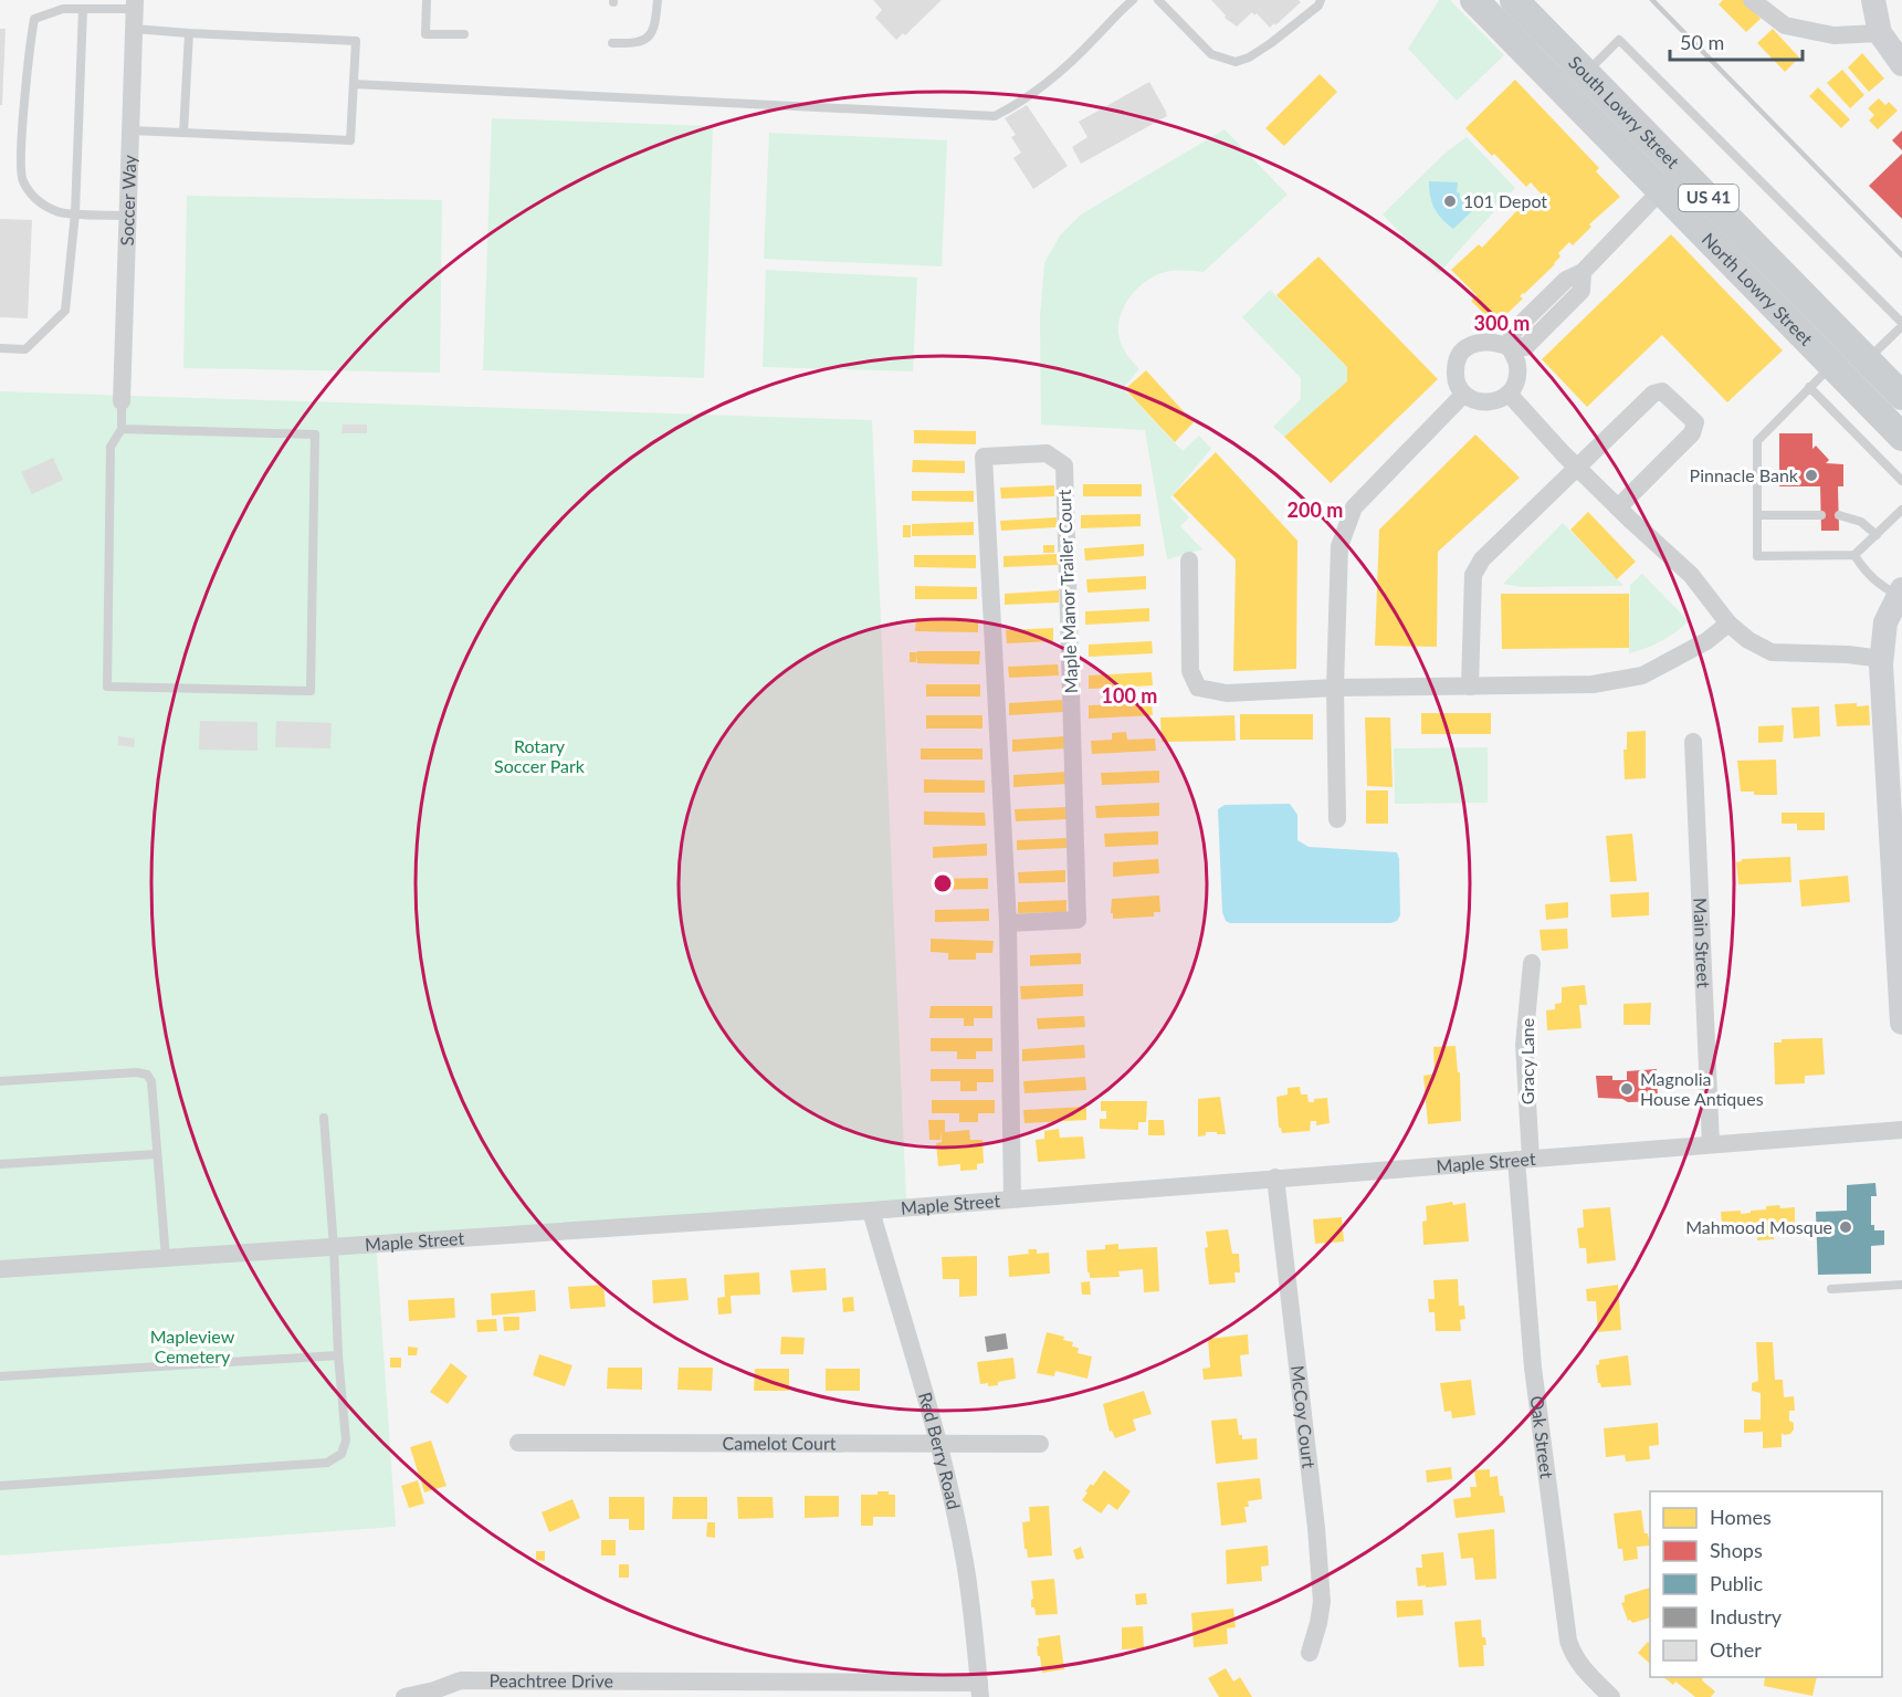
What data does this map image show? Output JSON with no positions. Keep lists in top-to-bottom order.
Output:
{
  "streets": {
    "main road": ["South Lowry Street", "US 41", "North Lowry Street"],
    "street": [
      "Soccer Way",
      "Maple Manor Trailer Court",
      "Main Street",
      "Gracy Lane",
      "Maple Street",
      "McCoy Court",
      "Oak Street",
      "Camelot Court",
      "Red Berry Road",
      "Peachtree Drive"
    ]
  },
  "crossings": [
    ["Maple Manor Trailer Court", "Maple Street"],
    ["Main Street", "Maple Street"],
    ["Gracy Lane", "Maple Street"],
    ["Gracy Lane", "Oak Street"],
    ["Maple Street", "McCoy Court"],
    ["Maple Street", "Oak Street"],
    ["Maple Street", "Red Berry Road"],
    ["Camelot Court", "Red Berry Road"],
    ["Red Berry Road", "Peachtree Drive"]
  ],
  "parks": ["Rotary Soccer Park", "Mapleview Cemetery"],
  "places": [
    "101 Depot",
    "Pinnacle Bank",
    "Magnolia House Antiques",
    "Mahmood Mosque"
  ],
  "legend": [
    "Homes",
    "Shops",
    "Public",
    "Industry",
    "Other"
  ],
  "scale_bar": "50 m",
  "rings": ["300 m", "200 m", "100 m"]
}
